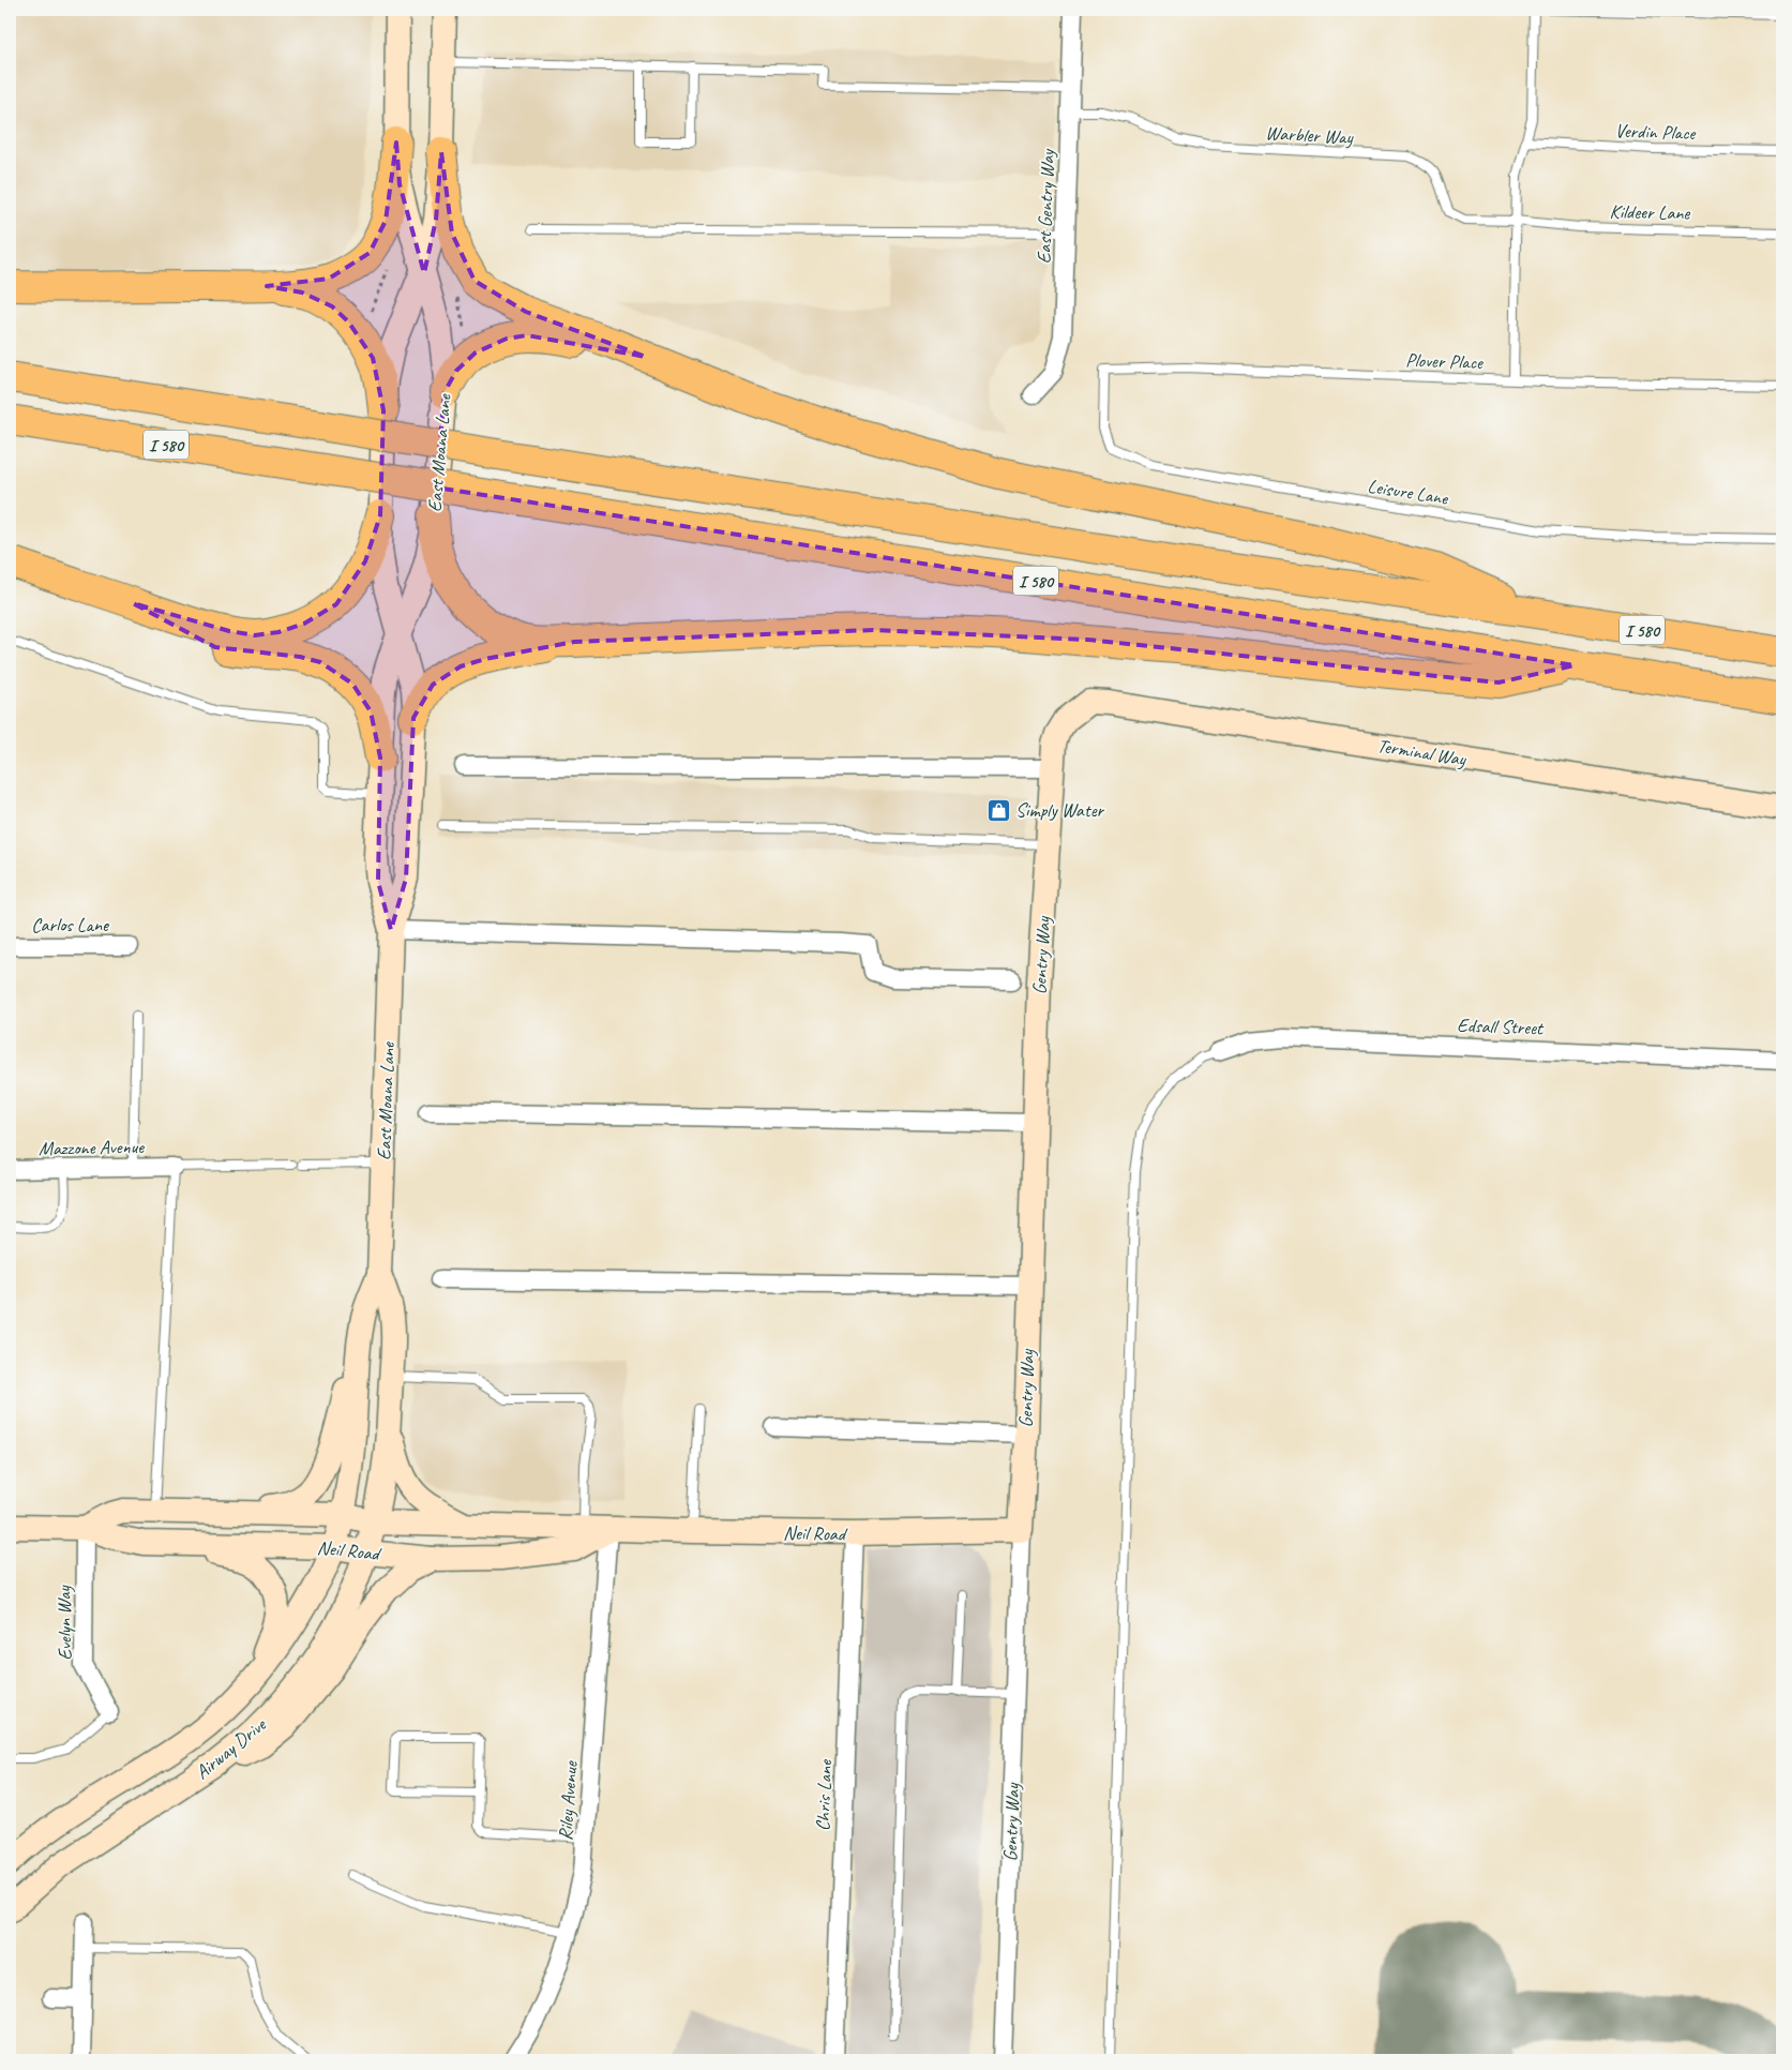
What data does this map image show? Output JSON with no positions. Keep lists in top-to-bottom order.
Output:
{
  "streets": {
    "highway": ["I 580"],
    "main road": [
      "East Moana Lane",
      "Terminal Way",
      "Gentry Way",
      "Neil Road",
      "Airway Drive"
    ],
    "street": [
      "East Gentry Way",
      "Carlos Lane",
      "Edsall Street",
      "Mazzone Avenue",
      "Evelyn Way",
      "Chris Lane",
      "Riley Avenue"
    ],
    "lane": [
      "Verdin Place",
      "Warbler Way",
      "Kildeer Lane",
      "Plover Place",
      "Leisure Lane"
    ]
  },
  "crossings": [
    ["Warbler Way", "East Gentry Way"],
    ["Warbler Way", "Kildeer Lane"],
    ["Plover Place", "Leisure Lane"],
    ["East Moana Lane", "Neil Road"],
    ["East Moana Lane", "Airway Drive"],
    ["Terminal Way", "Gentry Way"],
    ["Gentry Way", "Neil Road"],
    ["Neil Road", "Evelyn Way"],
    ["Neil Road", "Airway Drive"],
    ["Neil Road", "Chris Lane"],
    ["Neil Road", "Riley Avenue"]
  ],
  "places": {
    "shop": ["Simply Water"]
  }
}
